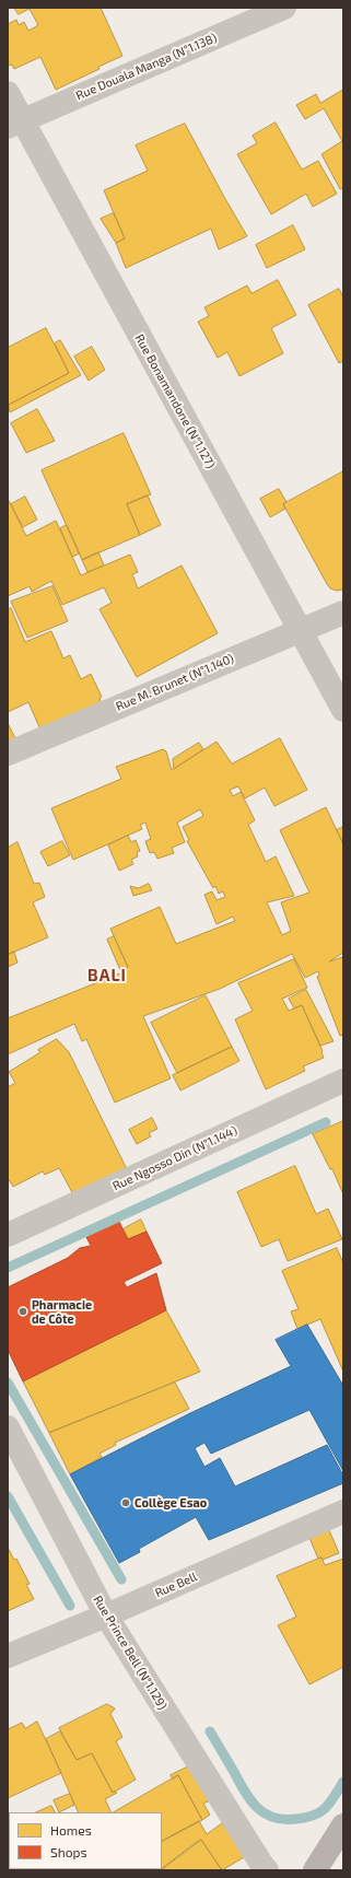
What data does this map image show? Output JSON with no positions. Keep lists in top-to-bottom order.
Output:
{
  "streets": {
    "street": [
      "Rue Douala Manga (N°1.138)",
      "Rue Bonamandone (N°1.127)",
      "Rue M. Brunet (N°1.140)",
      "Rue Ngosso Din (N°1.144)",
      "Rue Bell",
      "Rue Prince Bell (N°1.129)"
    ]
  },
  "crossings": [
    ["Rue Douala Manga (N°1.138)", "Rue Bonamandone (N°1.127)"],
    ["Rue Bonamandone (N°1.127)", "Rue M. Brunet (N°1.140)"],
    ["Rue Bell", "Rue Prince Bell (N°1.129)"]
  ],
  "districts": ["BALI"],
  "places": ["Pharmacie de Côte", "Collège Esao"],
  "legend": ["Homes", "Shops"]
}
